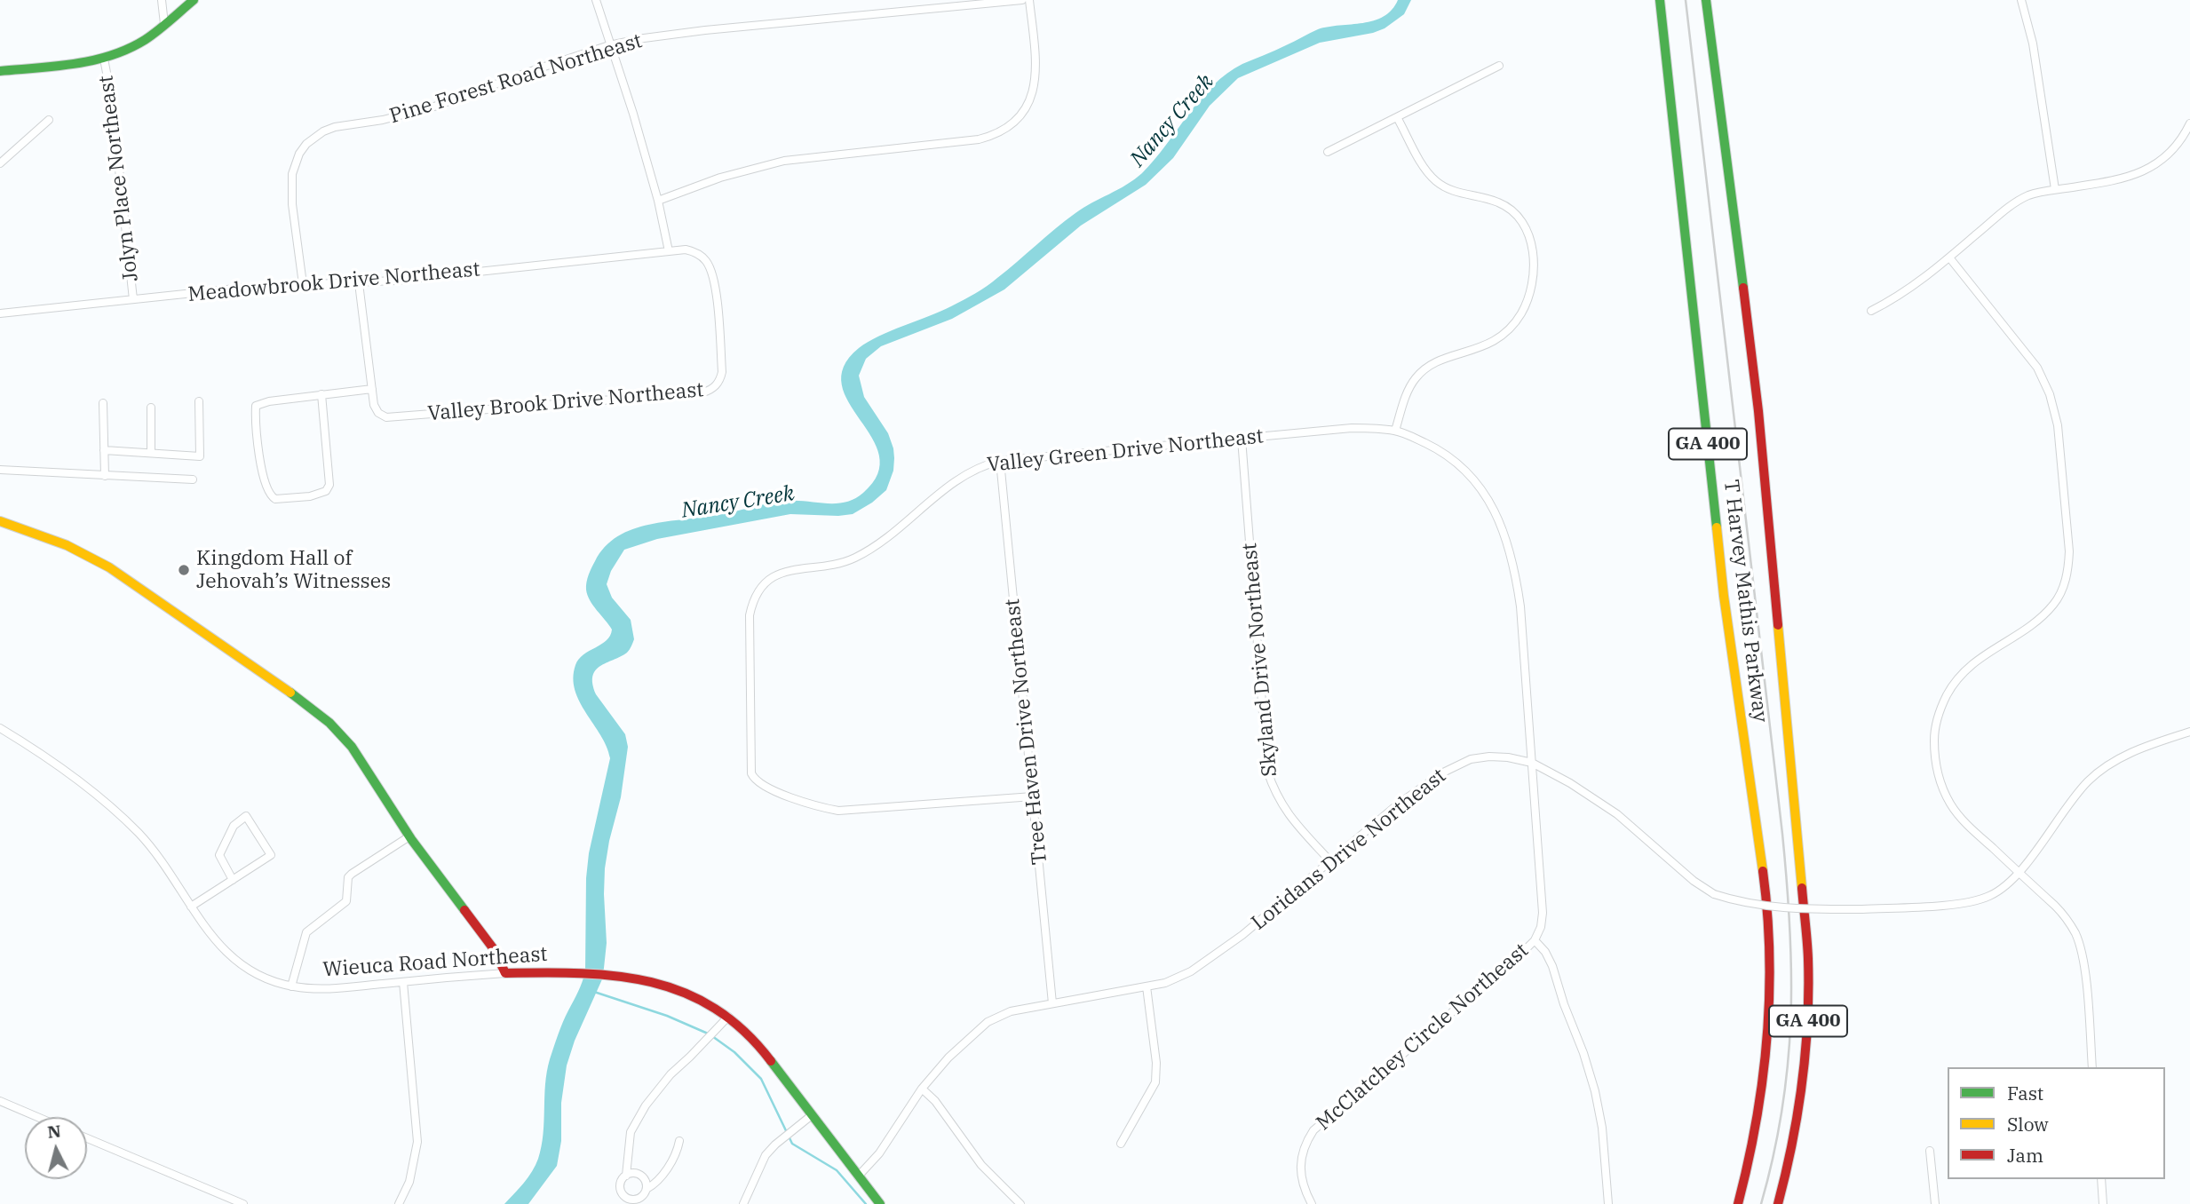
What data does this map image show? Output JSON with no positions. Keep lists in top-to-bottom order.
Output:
{
  "streets": {
    "main road": ["GA 400", "T Harvey Mathis Parkway", "Wieuca Road Northeast"],
    "street": [
      "Pine Forest Road Northeast",
      "Jolyn Place Northeast",
      "Meadowbrook Drive Northeast",
      "Valley Brook Drive Northeast",
      "Valley Green Drive Northeast",
      "Skyland Drive Northeast",
      "Tree Haven Drive Northeast",
      "Loridans Drive Northeast",
      "McClatchey Circle Northeast"
    ]
  },
  "crossings": [
    ["Pine Forest Road Northeast", "Meadowbrook Drive Northeast"],
    ["Jolyn Place Northeast", "Meadowbrook Drive Northeast"],
    ["Meadowbrook Drive Northeast", "Valley Brook Drive Northeast"],
    ["Valley Green Drive Northeast", "Skyland Drive Northeast"],
    ["Valley Green Drive Northeast", "Tree Haven Drive Northeast"],
    ["Valley Green Drive Northeast", "Loridans Drive Northeast"],
    ["Valley Green Drive Northeast", "McClatchey Circle Northeast"],
    ["Skyland Drive Northeast", "Loridans Drive Northeast"],
    ["Tree Haven Drive Northeast", "Loridans Drive Northeast"],
    ["Loridans Drive Northeast", "Wieuca Road Northeast"],
    ["Loridans Drive Northeast", "McClatchey Circle Northeast"]
  ],
  "water": ["Nancy Creek"],
  "places": ["Kingdom Hall of Jehovah’s Witnesses"],
  "legend": ["Fast", "Slow", "Jam"],
  "north": "top"
}
